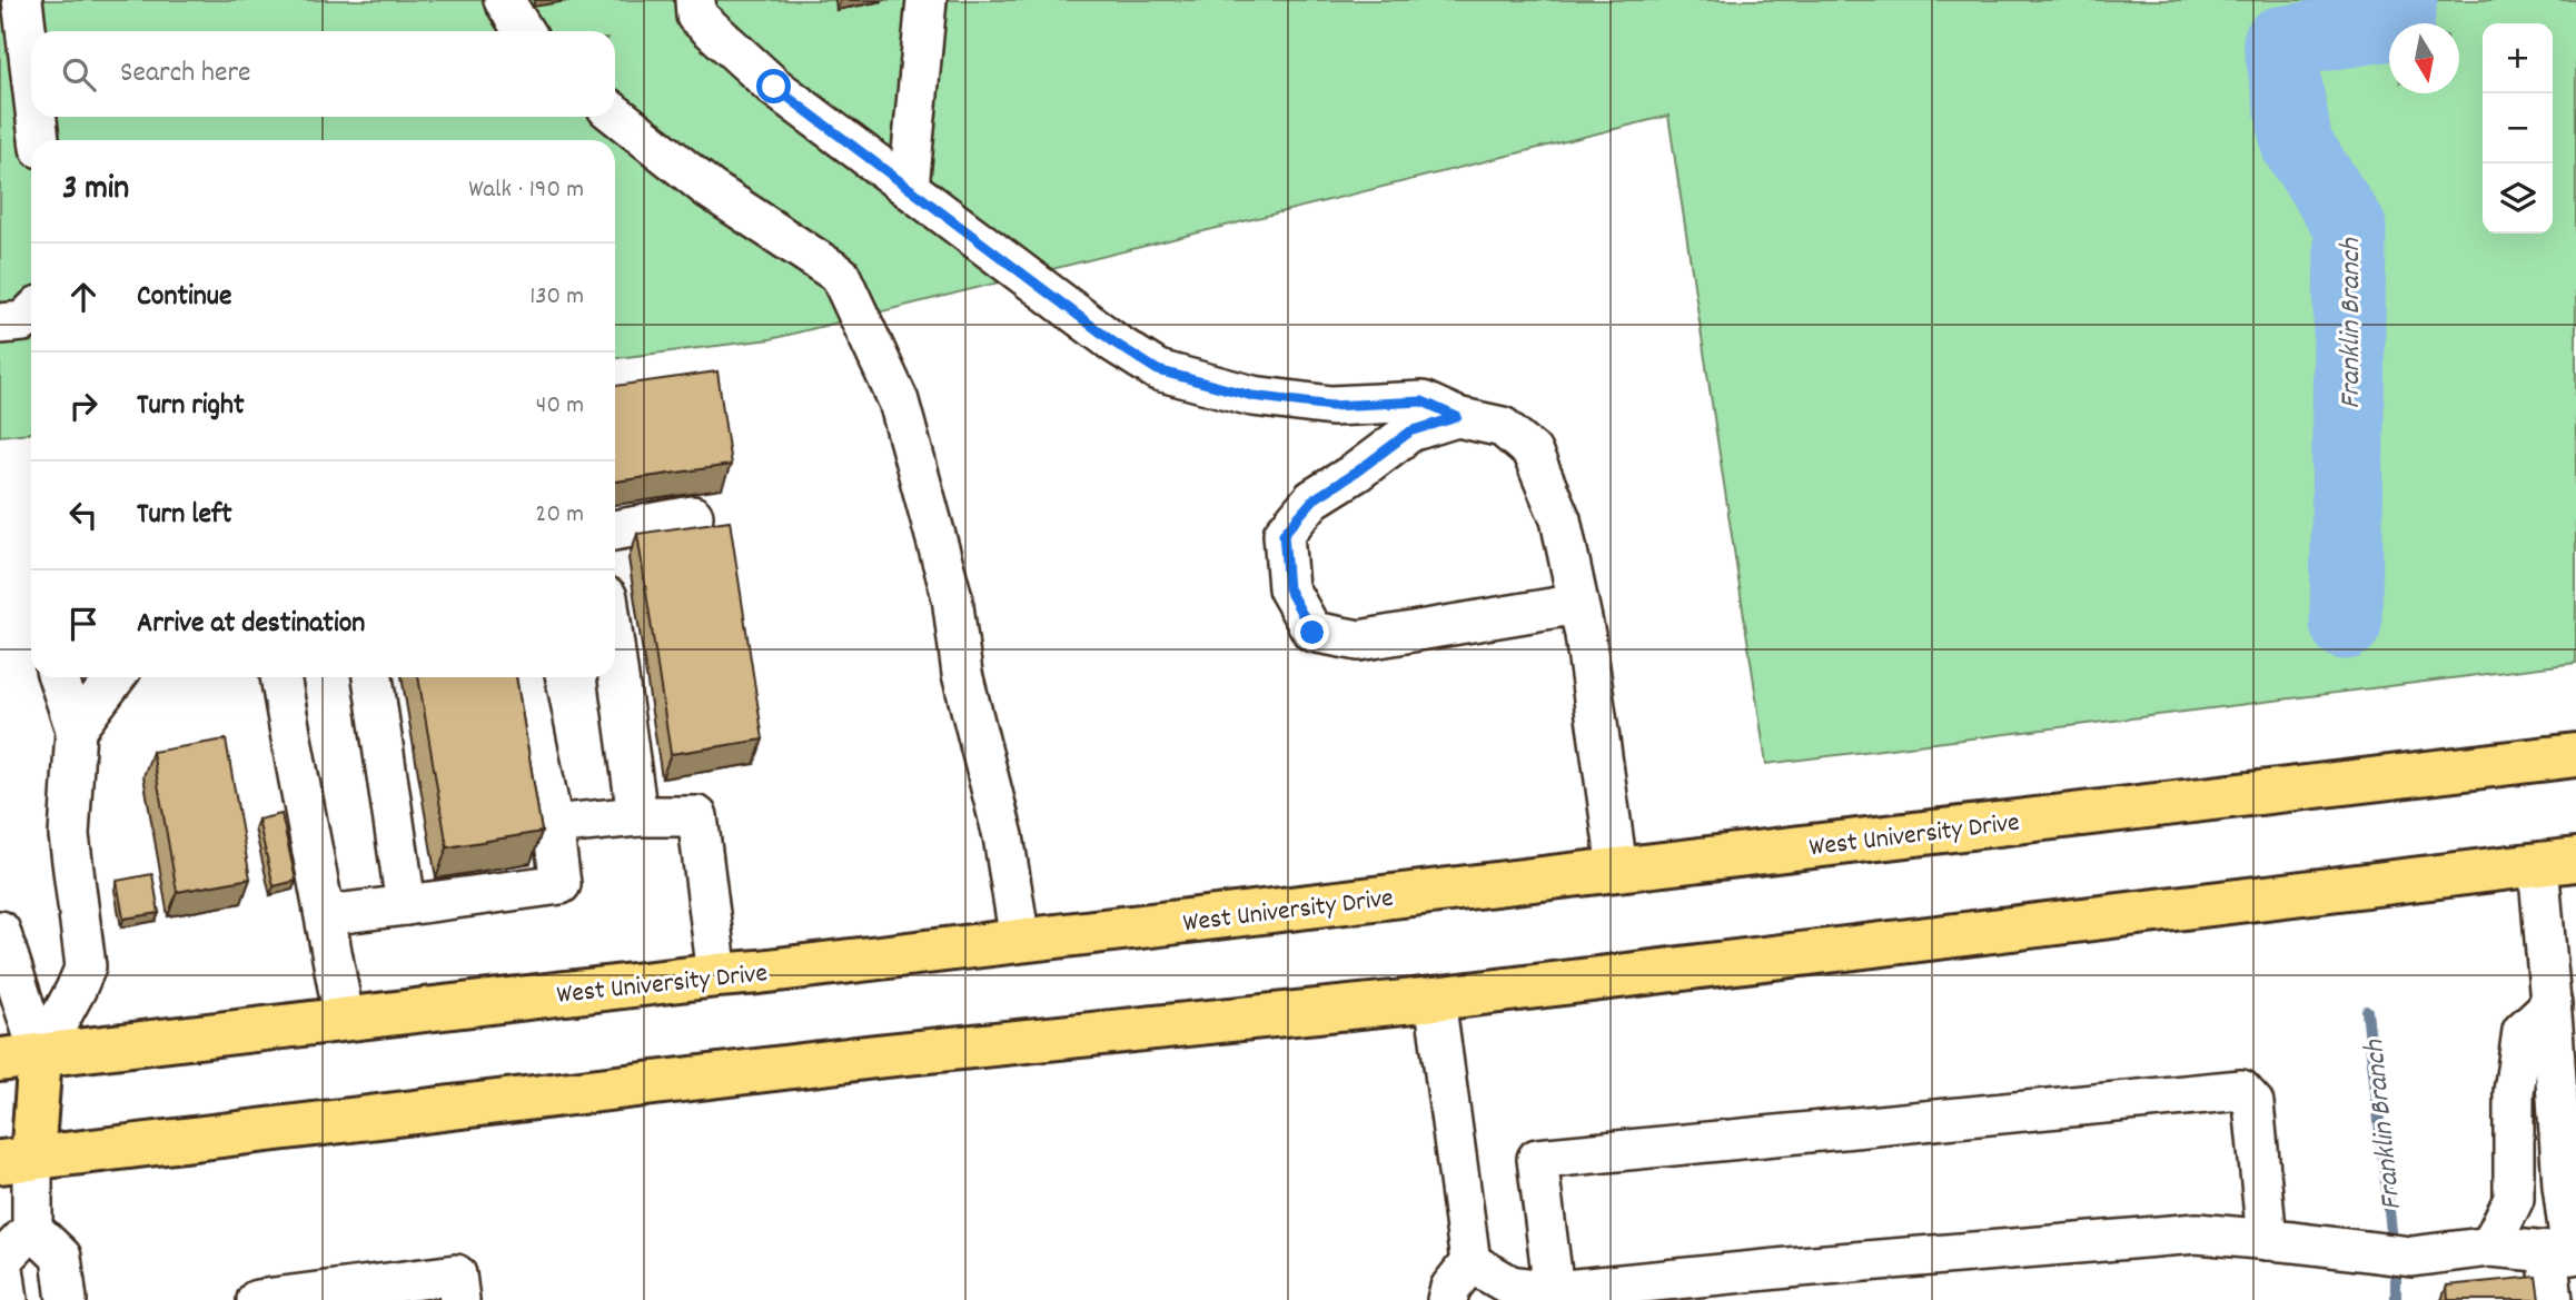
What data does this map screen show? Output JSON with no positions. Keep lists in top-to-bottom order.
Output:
{
  "streets": {
    "highway": ["West University Drive"]
  },
  "water": ["Franklin Branch"],
  "north": "bottom",
  "page": {
    "map_buttons": ["+", "−"],
    "search": "Search here",
    "heading": ["3 min", "Walk · 190 m"],
    "list": [
      ["Continue", "130 m"],
      ["Turn right", "40 m"],
      ["Turn left", "20 m"],
      "Arrive at destination"
    ]
  }
}
